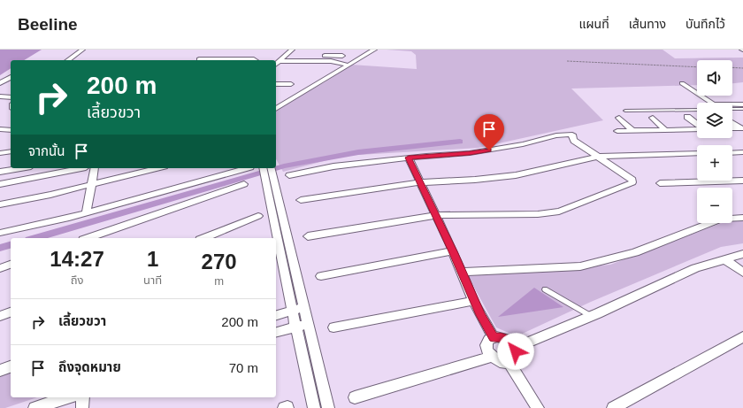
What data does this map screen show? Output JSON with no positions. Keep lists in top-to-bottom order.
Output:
{
  "page": {
    "header": "Beeline",
    "nav": ["แผนที่", "เส้นทาง", "บันทึกไว้"],
    "map_buttons": ["+", "−"],
    "turn": ["200 m", "เลี้ยวขวา"],
    "then": "จากนั้น",
    "eta": [
      "14:27",
      "ถึง",
      "1",
      "นาที",
      "270",
      "m"
    ],
    "list": [
      {
        "name": "เลี้ยวขวา",
        "value": "200 m"
      },
      {
        "name": "ถึงจุดหมาย",
        "value": "70 m"
      }
    ]
  }
}
